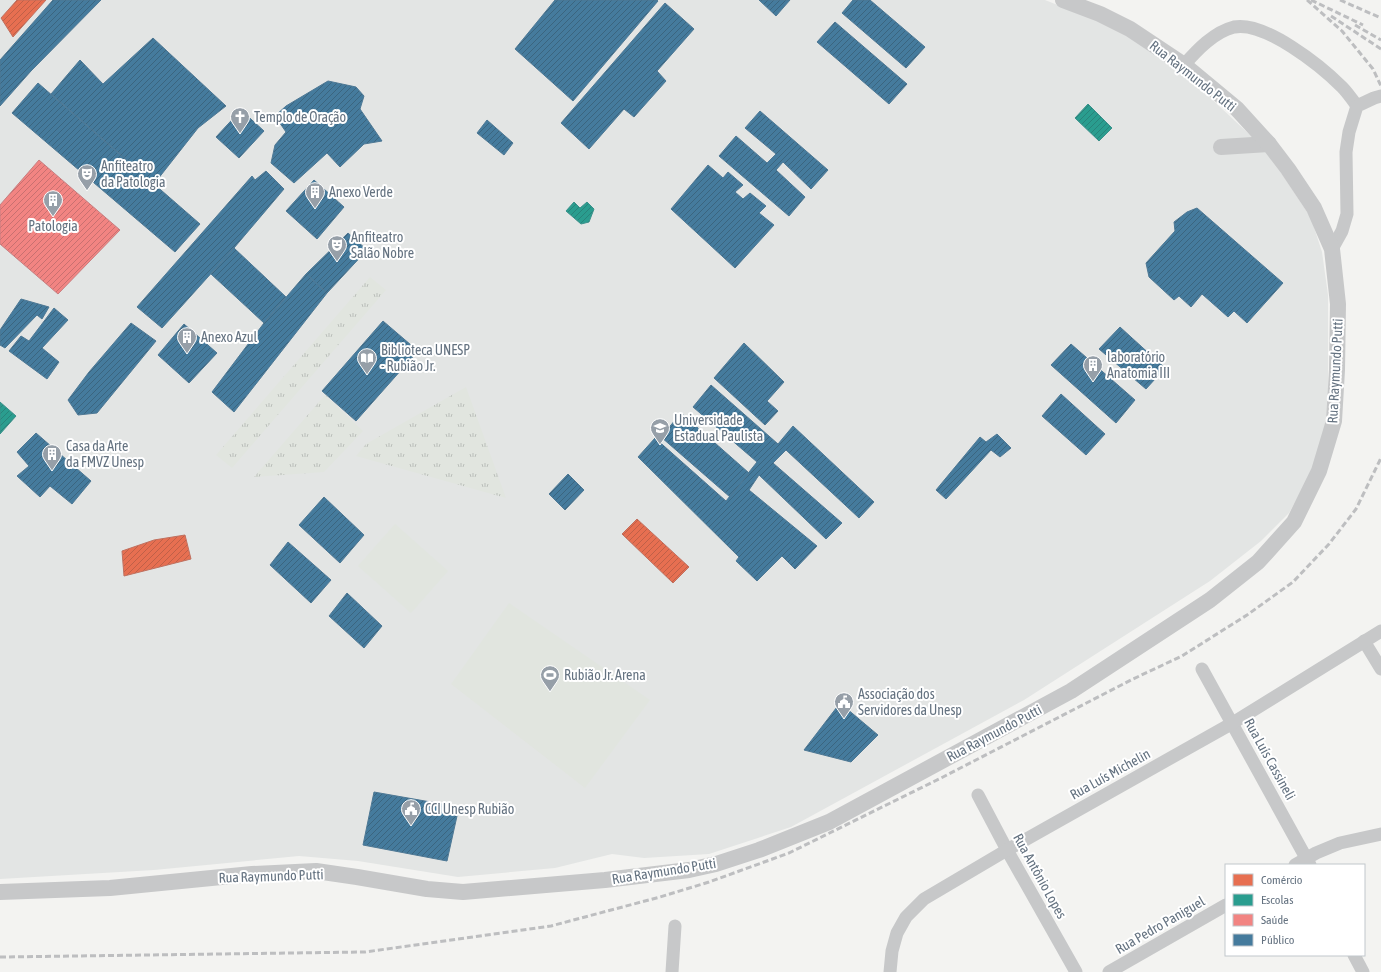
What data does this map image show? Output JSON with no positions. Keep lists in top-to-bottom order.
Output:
{
  "streets": {
    "street": [
      "Rua Raymundo Putti",
      "Rua Luís Cassineli",
      "Rua Luís Michelin",
      "Rua Antônio Lopes",
      "Rua Pedro Paniguel"
    ]
  },
  "crossings": [
    ["Rua Luís Cassineli", "Rua Luís Michelin"],
    ["Rua Luís Michelin", "Rua Antônio Lopes"]
  ],
  "places": {
    "church": ["Templo de Oração"],
    "theatre": ["Anfiteatro da Patologia", "Anfiteatro Salão Nobre"],
    "building": [
      "Anexo Verde",
      "Patologia",
      "Anexo Azul",
      "laboratório Anatomia III",
      "Casa da Arte da FMVZ Unesp"
    ],
    "library": ["Biblioteca UNESP - Rubião Jr."],
    "school or university": ["Universidade Estadual Paulista"],
    "sports": ["Rubião Jr. Arena"],
    "public building": ["Associação dos Servidores da Unesp", "CCI Unesp Rubião"]
  },
  "legend": [
    "Comércio",
    "Escolas",
    "Saúde",
    "Público"
  ]
}
